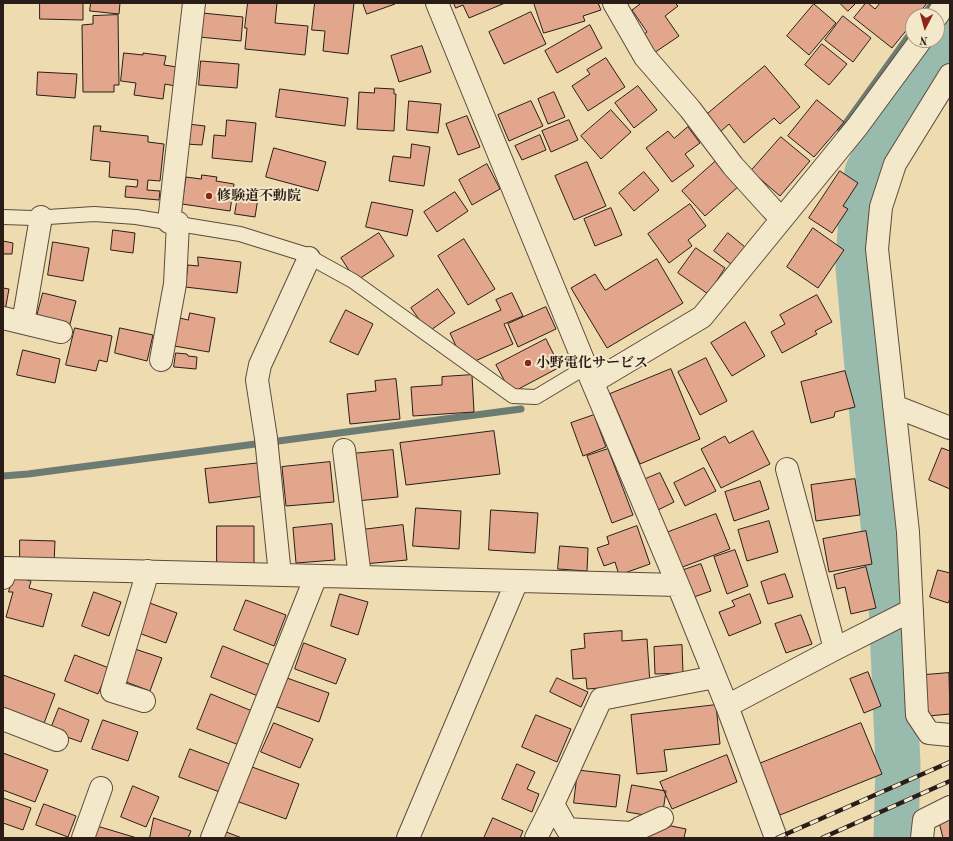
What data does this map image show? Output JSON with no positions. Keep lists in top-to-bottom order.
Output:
{
  "places": ["修験道不動院", "小野電化サービス"],
  "north": "bottom"
}
